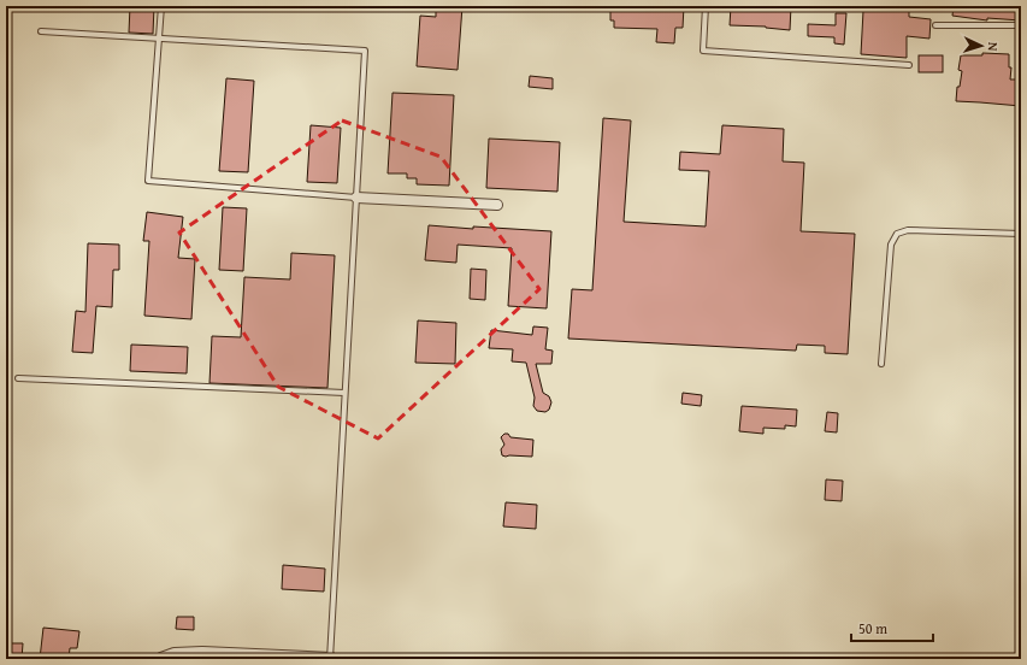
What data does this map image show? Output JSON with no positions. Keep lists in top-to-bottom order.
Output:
{
  "scale_bar": "50 m",
  "north": "right"
}
